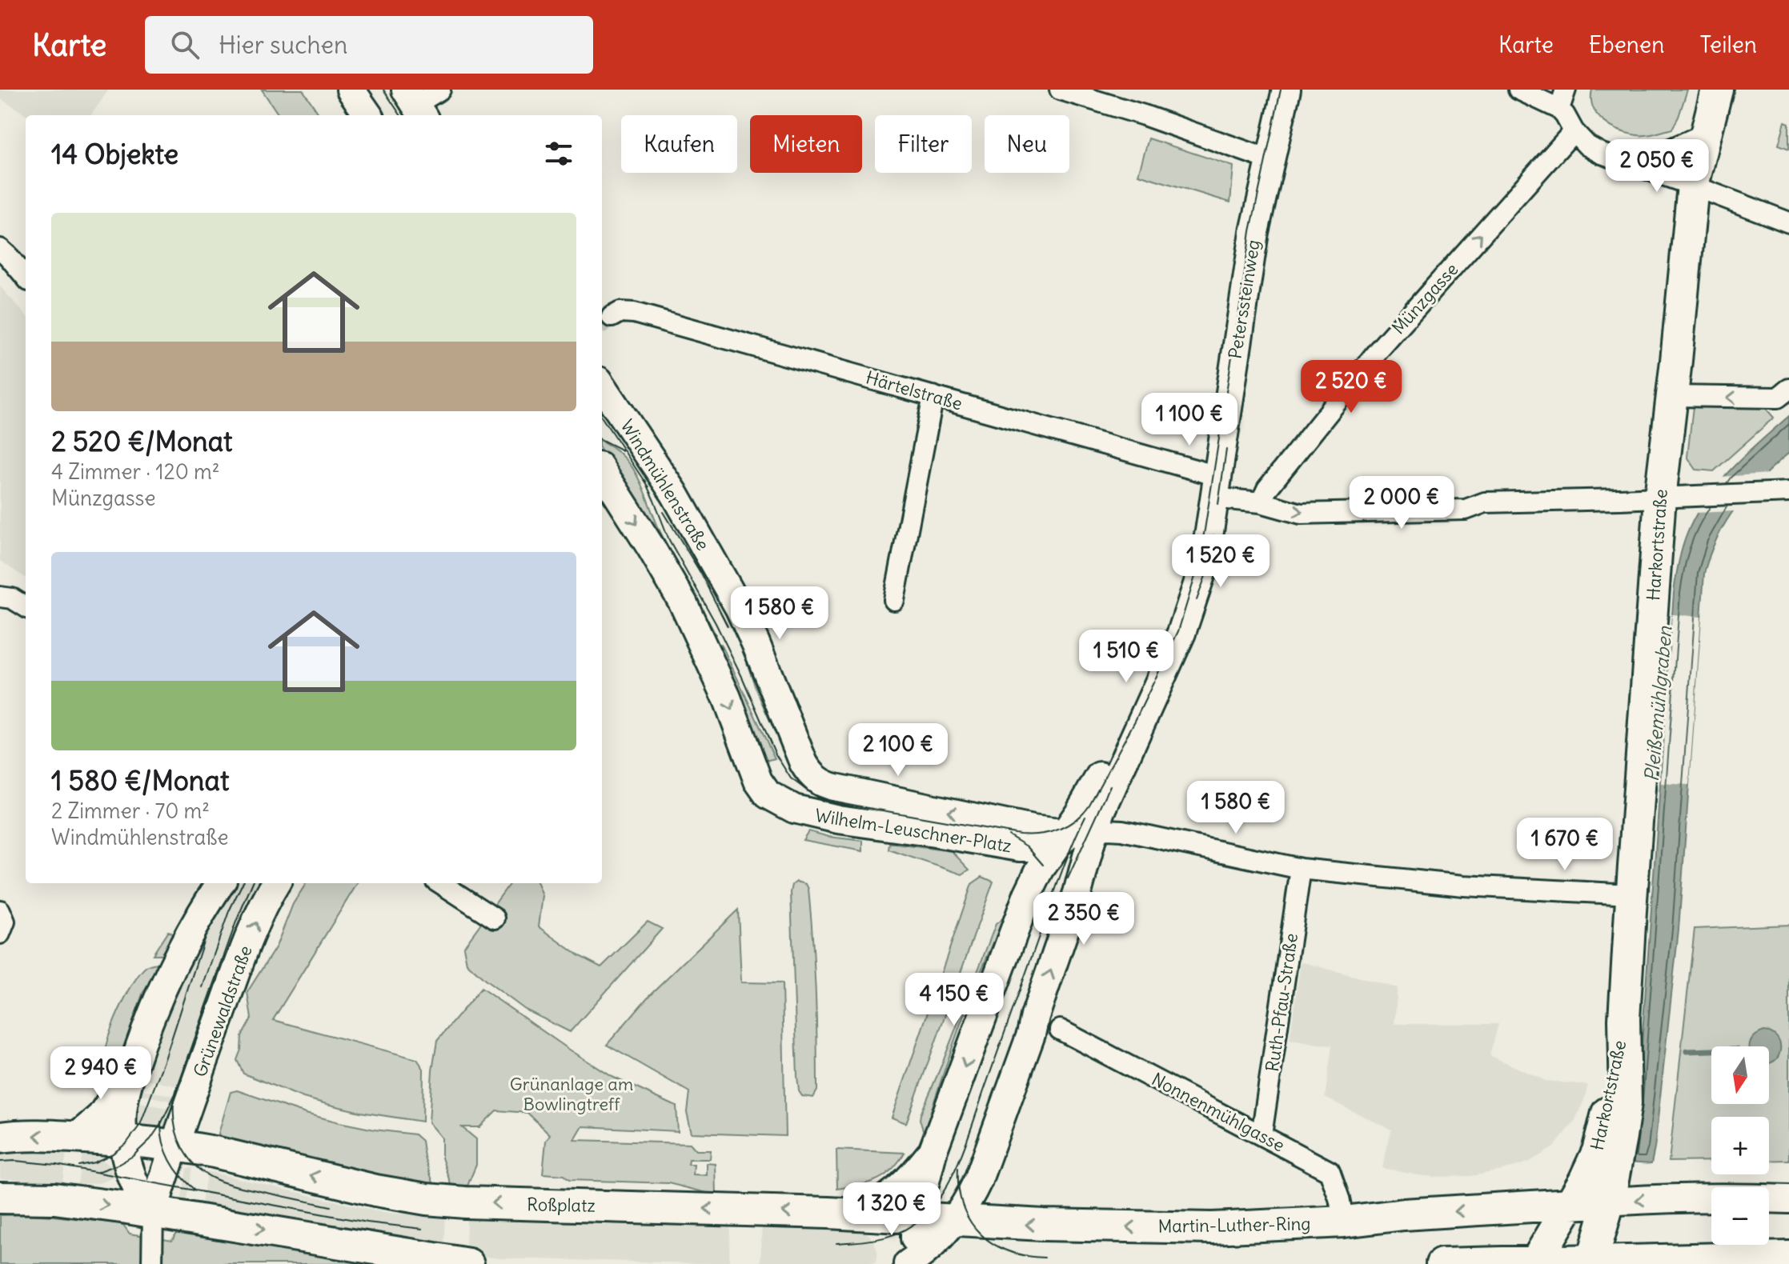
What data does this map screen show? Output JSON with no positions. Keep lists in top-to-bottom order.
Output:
{
  "streets": {
    "main road": [
      "Peterssteinweg",
      "Windmühlenstraße",
      "Harkortstraße",
      "Wilhelm-Leuschner-Platz",
      "Grünewaldstraße",
      "Roßplatz",
      "Martin-Luther-Ring"
    ],
    "street": [
      "Münzgasse",
      "Härtelstraße",
      "Ruth-Pfau-Straße",
      "Nonnenmühlgasse"
    ]
  },
  "crossings": [
    ["Münzgasse", "Härtelstraße"],
    ["Peterssteinweg", "Härtelstraße"],
    ["Peterssteinweg", "Wilhelm-Leuschner-Platz"],
    ["Härtelstraße", "Harkortstraße"],
    ["Windmühlenstraße", "Wilhelm-Leuschner-Platz"],
    ["Harkortstraße", "Martin-Luther-Ring"],
    ["Ruth-Pfau-Straße", "Nonnenmühlgasse"],
    ["Grünewaldstraße", "Roßplatz"],
    ["Nonnenmühlgasse", "Martin-Luther-Ring"],
    ["Roßplatz", "Martin-Luther-Ring"]
  ],
  "one_way": ["Münzgasse", "Martin-Luther-Ring"],
  "water": ["Pleißemühlgraben"],
  "parks": ["Grünanlage am Bowlingtreff"],
  "north": "bottom",
  "page": {
    "header": "Karte",
    "search": "Hier suchen",
    "nav": ["Karte", "Ebenen", "Teilen"],
    "chip": [
      "Kaufen",
      "Mieten",
      "Filter",
      "Neu"
    ],
    "heading": "14 Objekte",
    "price": [
      "2 050 €",
      "2 520 €",
      "1 100 €",
      "2 000 €",
      "1 520 €",
      "1 580 €",
      "1 510 €",
      "2 100 €",
      "1 580 €",
      "1 670 €",
      "2 350 €",
      "4 150 €",
      "2 940 €",
      "1 320 €"
    ],
    "list": [
      {
        "name": "2 520 €/Monat",
        "note": "4 Zimmer · 120 m² · Münzgasse"
      },
      {
        "name": "1 580 €/Monat",
        "note": "2 Zimmer · 70 m² · Windmühlenstraße"
      }
    ],
    "map_buttons": ["+", "−"]
  }
}
